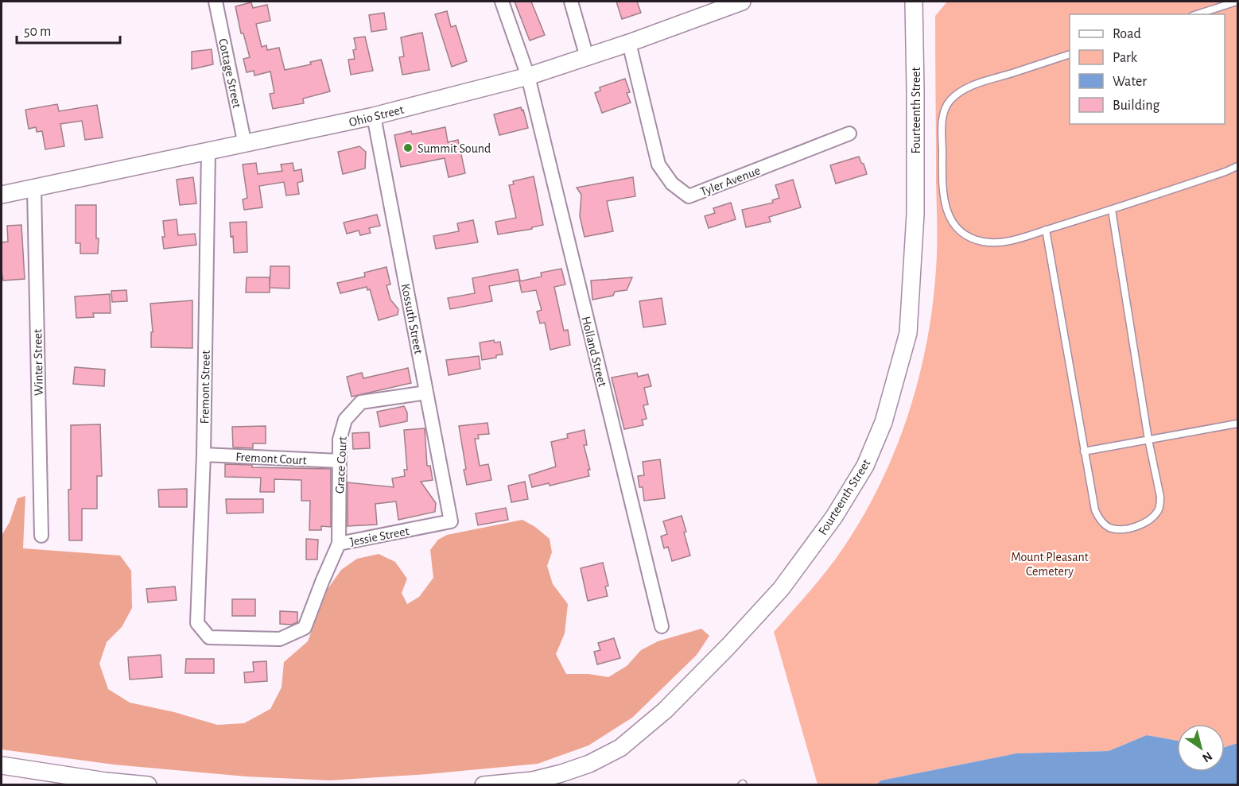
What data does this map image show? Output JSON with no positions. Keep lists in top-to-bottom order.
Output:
{
  "streets": {
    "street": [
      "Cottage Street",
      "Fourteenth Street",
      "Ohio Street",
      "Tyler Avenue",
      "Kossuth Street",
      "Holland Street",
      "Winter Street",
      "Fremont Street",
      "Fremont Court",
      "Grace Court",
      "Jessie Street"
    ]
  },
  "crossings": [
    ["Cottage Street", "Ohio Street"],
    ["Ohio Street", "Tyler Avenue"],
    ["Ohio Street", "Kossuth Street"],
    ["Ohio Street", "Holland Street"],
    ["Ohio Street", "Winter Street"],
    ["Ohio Street", "Fremont Street"],
    ["Kossuth Street", "Grace Court"],
    ["Kossuth Street", "Jessie Street"],
    ["Fremont Street", "Fremont Court"],
    ["Fremont Street", "Jessie Street"],
    ["Fremont Court", "Grace Court"],
    ["Grace Court", "Jessie Street"]
  ],
  "parks": ["Mount Pleasant Cemetery"],
  "places": ["Summit Sound"],
  "legend": [
    "Road",
    "Park",
    "Water",
    "Building"
  ],
  "scale_bar": "50 m",
  "north": "bottom right"
}
